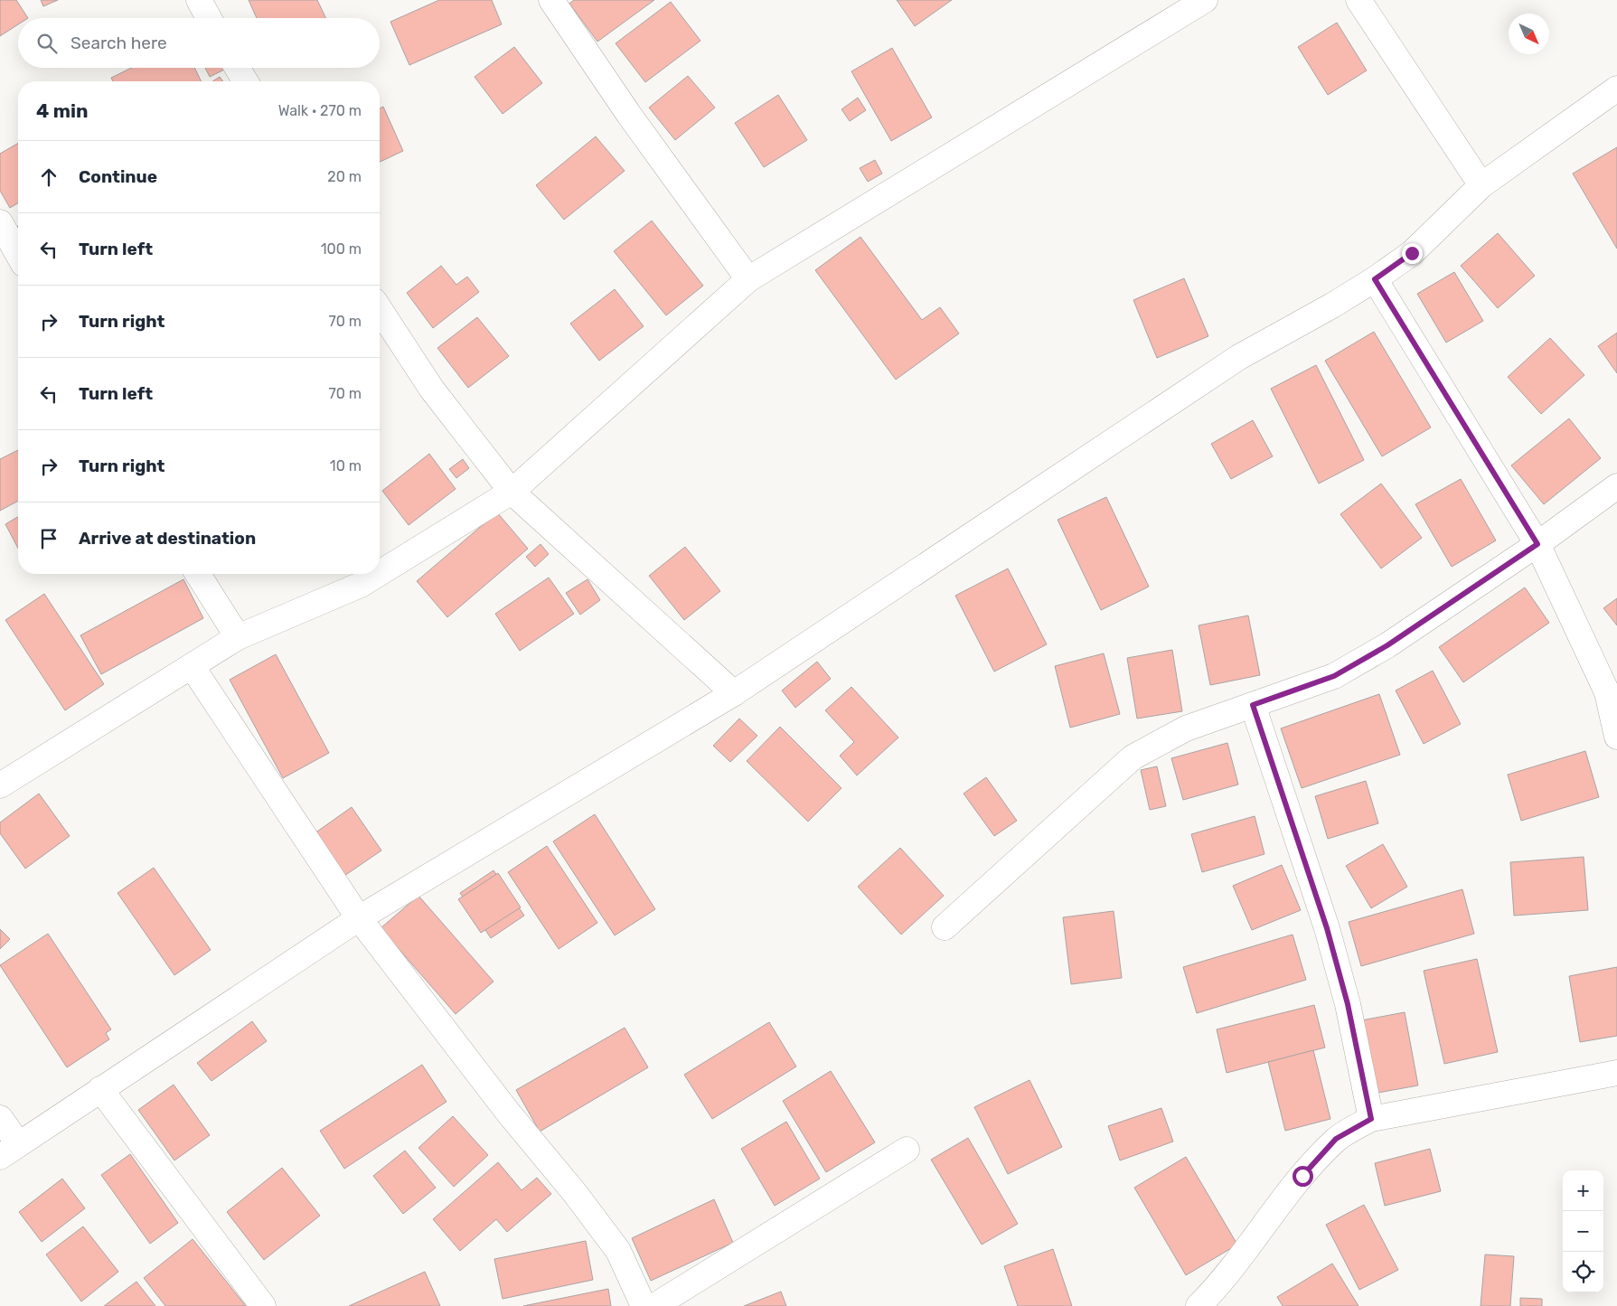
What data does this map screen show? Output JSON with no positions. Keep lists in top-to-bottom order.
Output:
{
  "north": "bottom right",
  "page": {
    "search": "Search here",
    "heading": ["4 min", "Walk · 270 m"],
    "list": [
      ["Continue", "20 m"],
      ["Turn left", "100 m"],
      ["Turn right", "70 m"],
      ["Turn left", "70 m"],
      ["Turn right", "10 m"],
      "Arrive at destination"
    ],
    "map_buttons": ["+", "−"]
  }
}
